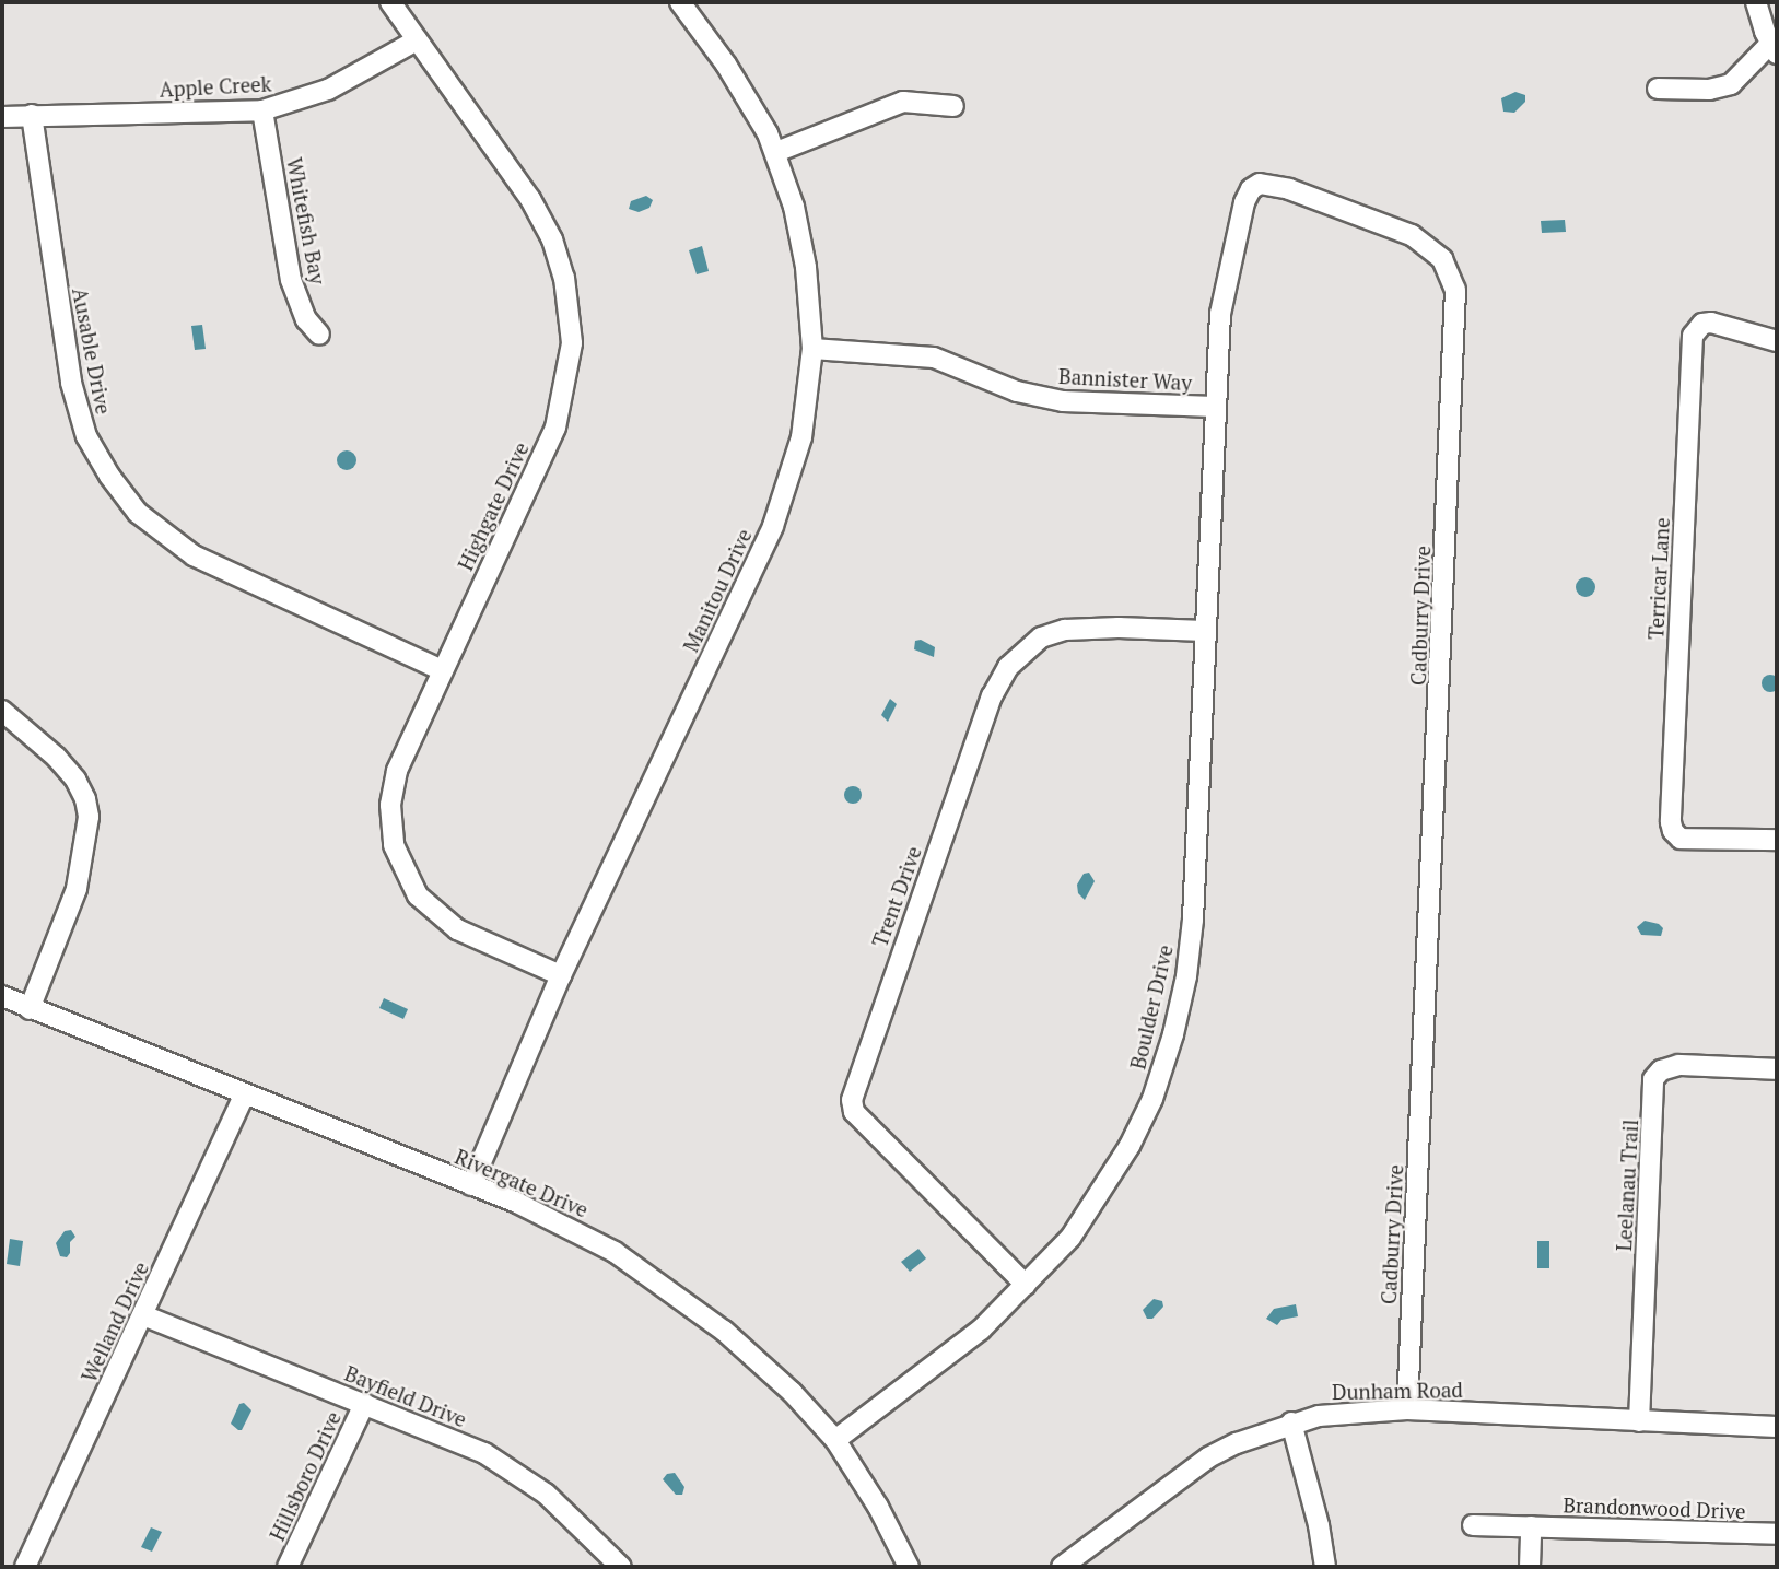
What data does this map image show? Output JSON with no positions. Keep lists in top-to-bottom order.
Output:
{
  "streets": {
    "street": [
      "Apple Creek",
      "Whitefish Bay",
      "Ausable Drive",
      "Bannister Way",
      "Highgate Drive",
      "Terricar Lane",
      "Manitou Drive",
      "Cadburry Drive",
      "Trent Drive",
      "Boulder Drive",
      "Rivergate Drive",
      "Leelanau Trail",
      "Welland Drive",
      "Dunham Road",
      "Bayfield Drive",
      "Hillsboro Drive",
      "Brandonwood Drive"
    ]
  },
  "crossings": [
    ["Apple Creek", "Whitefish Bay"],
    ["Apple Creek", "Ausable Drive"],
    ["Apple Creek", "Highgate Drive"],
    ["Ausable Drive", "Highgate Drive"],
    ["Bannister Way", "Manitou Drive"],
    ["Bannister Way", "Cadburry Drive"],
    ["Bannister Way", "Boulder Drive"],
    ["Highgate Drive", "Manitou Drive"],
    ["Manitou Drive", "Rivergate Drive"],
    ["Cadburry Drive", "Boulder Drive"],
    ["Cadburry Drive", "Dunham Road"],
    ["Trent Drive", "Boulder Drive"],
    ["Boulder Drive", "Rivergate Drive"],
    ["Rivergate Drive", "Welland Drive"],
    ["Leelanau Trail", "Dunham Road"],
    ["Welland Drive", "Bayfield Drive"],
    ["Bayfield Drive", "Hillsboro Drive"]
  ]
}
